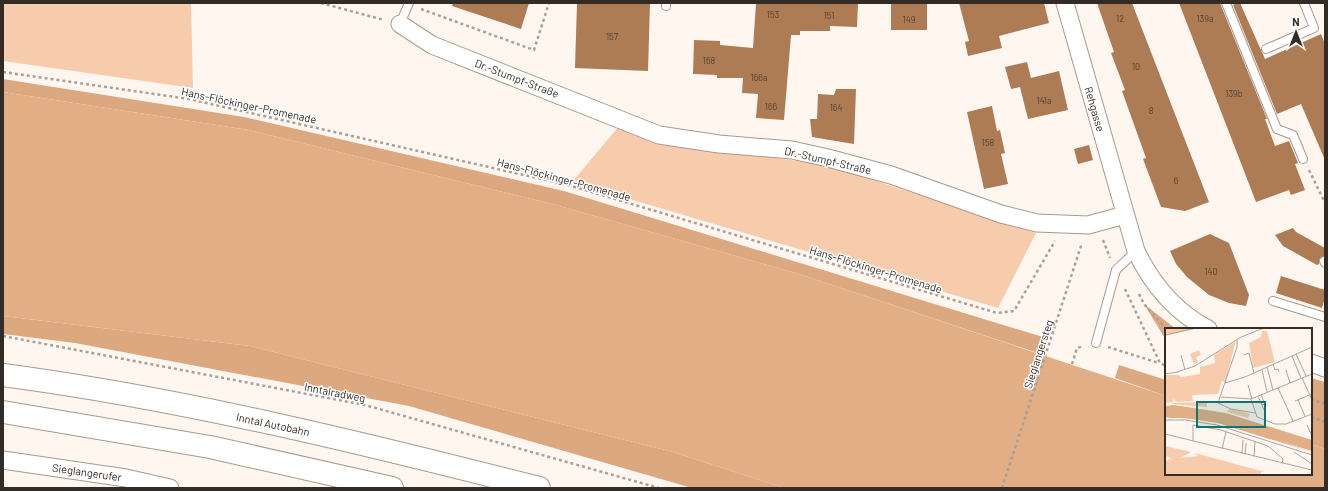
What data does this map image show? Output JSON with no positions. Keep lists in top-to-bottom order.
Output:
{
  "streets": {
    "highway": ["Inntal Autobahn"],
    "street": ["Dr.-Stumpf-Straße", "Rehgasse", "Sieglangerufer"],
    "path": ["Hans-Flöckinger-Promenade", "Sieglangersteg", "Inntalradweg"]
  },
  "crossings": [
    ["Dr.-Stumpf-Straße", "Hans-Flöckinger-Promenade"],
    ["Dr.-Stumpf-Straße", "Rehgasse"],
    ["Dr.-Stumpf-Straße", "Sieglangersteg"]
  ],
  "house_numbers": [
    "153",
    "151",
    "12",
    "139a",
    "149",
    "157",
    "168",
    "10",
    "166a",
    "139b",
    "141a",
    "166",
    "164",
    "8",
    "158",
    "6",
    "140"
  ],
  "north": "top"
}
